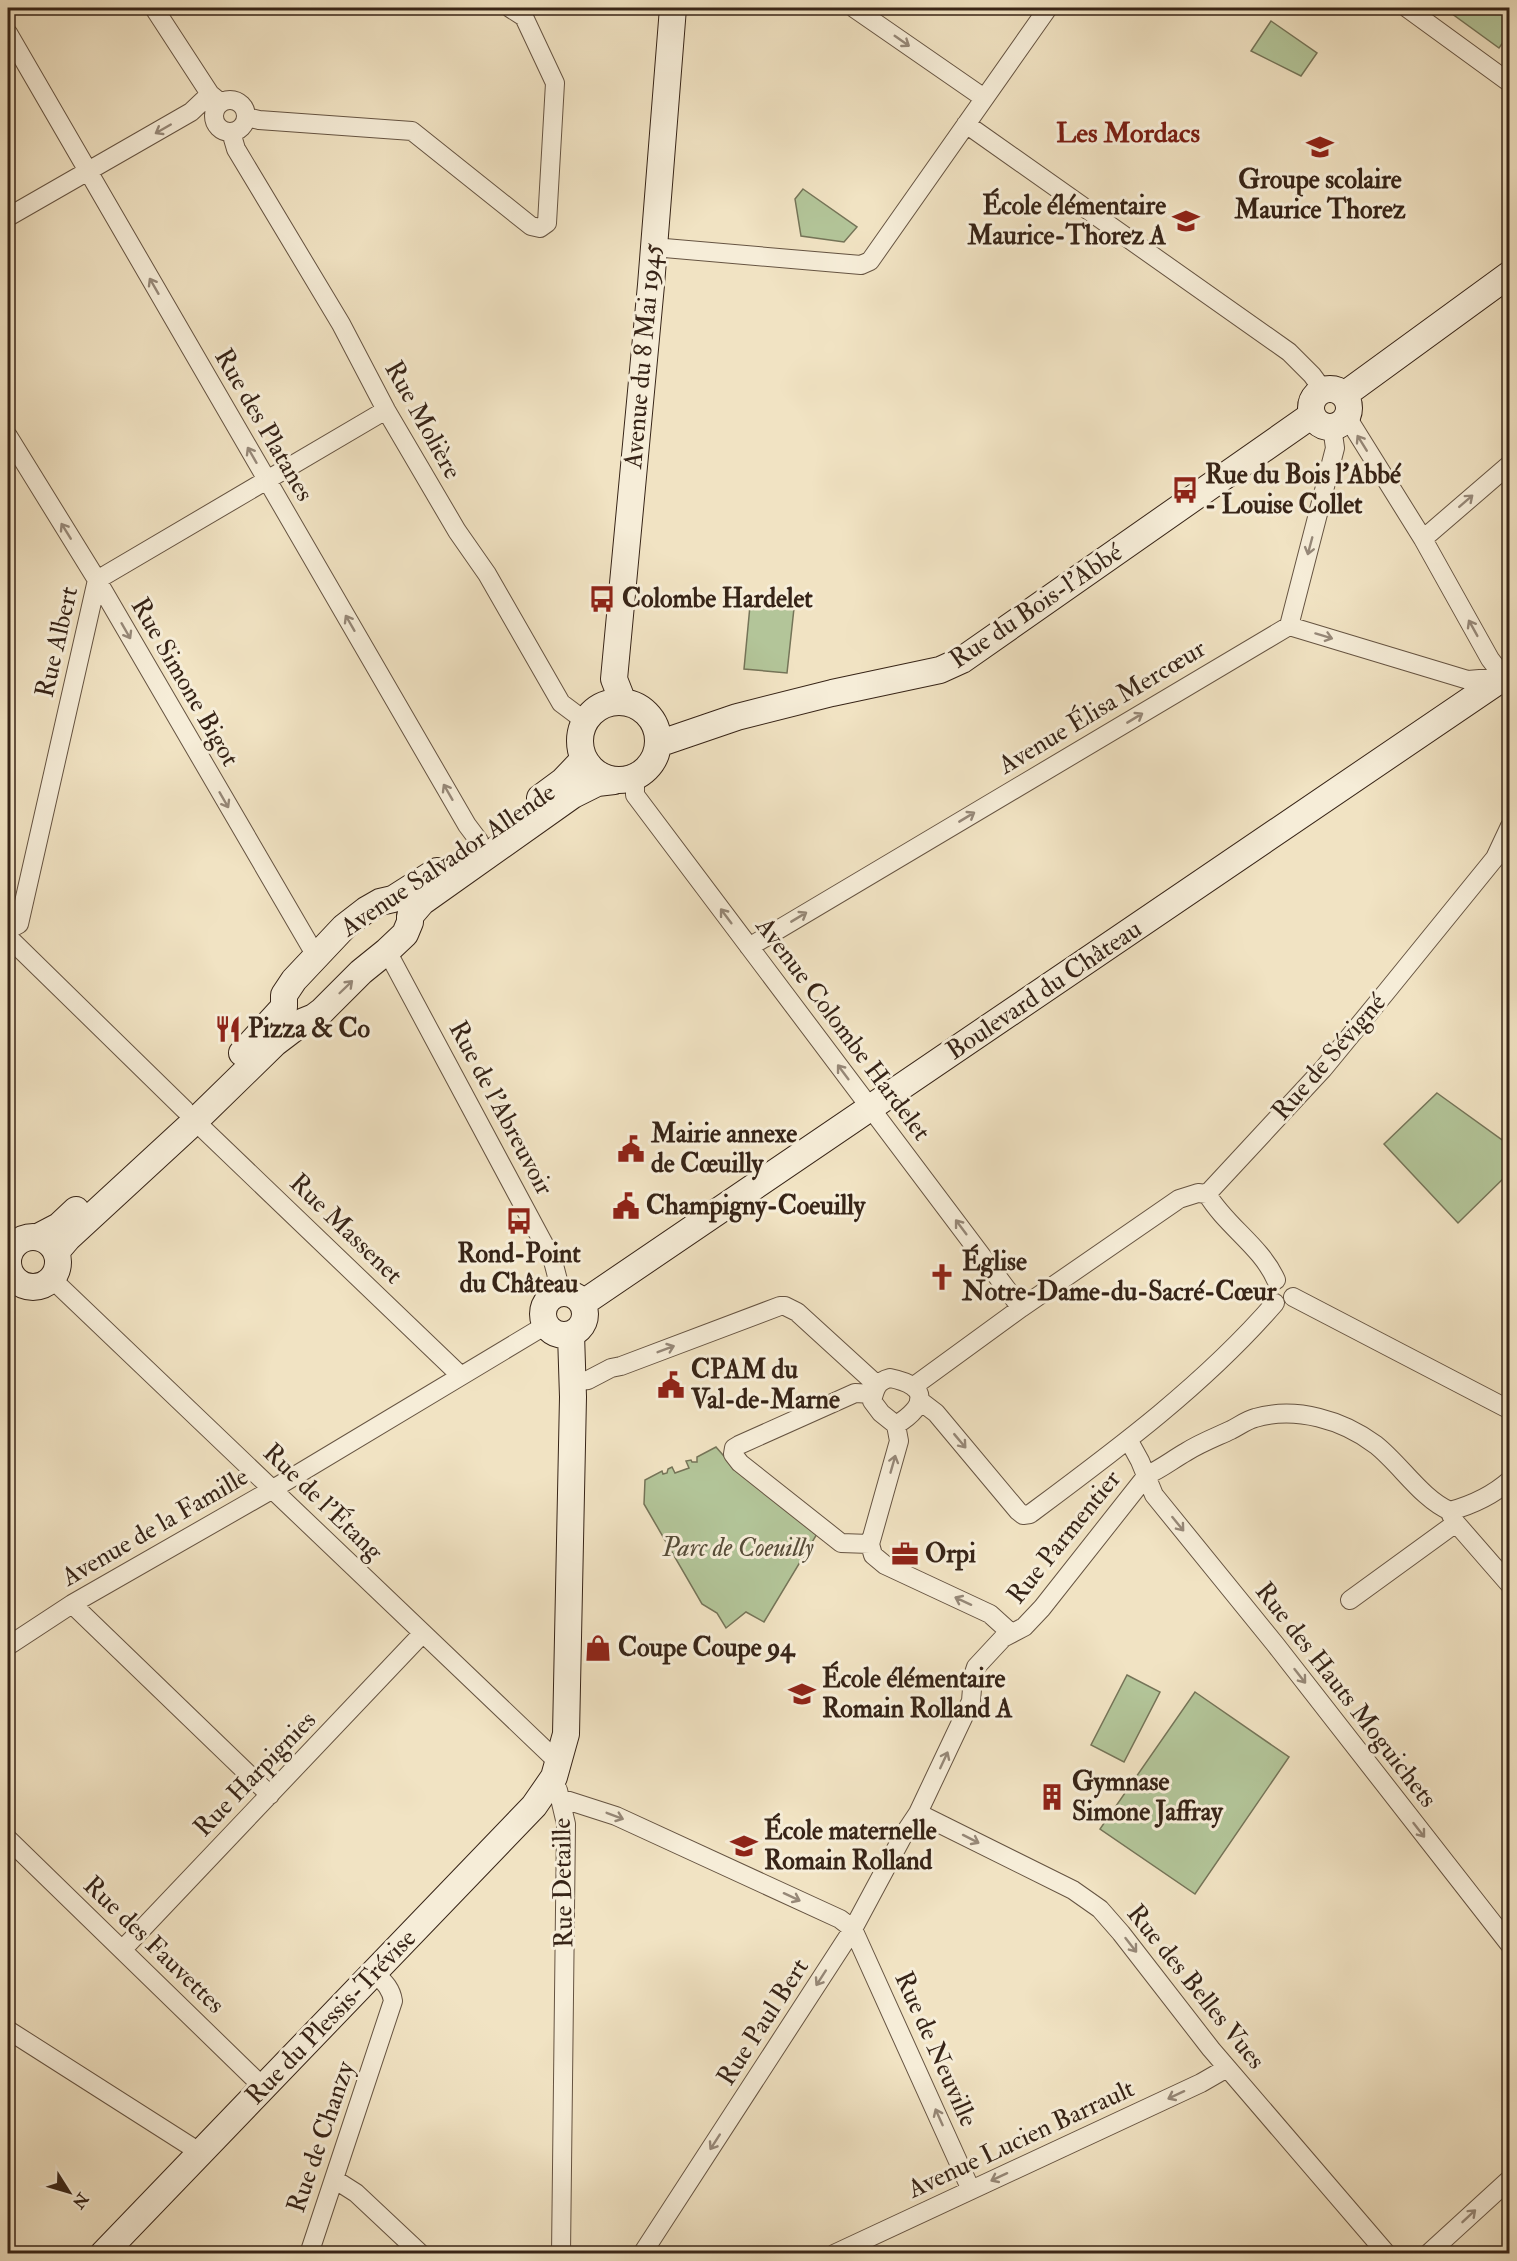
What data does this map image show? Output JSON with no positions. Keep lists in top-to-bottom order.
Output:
{
  "streets": {
    "street": [
      "Avenue du 8 Mai 1945",
      "Rue Molière",
      "Rue des Platanes",
      "Rue du Bois-l'Abbé",
      "Rue Albert",
      "Rue Simone Bigot",
      "Avenue Élisa Mercœur",
      "Avenue Salvador Allende",
      "Boulevard du Château",
      "Avenue Colombe Hardelet",
      "Rue de Sévigné",
      "Rue de l'Abreuvoir",
      "Rue Massenet",
      "Rue de l'Étang",
      "Avenue de la Famille",
      "Rue Parmentier",
      "Rue des Hauts Moguichets",
      "Rue Harpignies",
      "Rue Detaille",
      "Rue des Fauvettes",
      "Rue des Belles Vues",
      "Rue du Plessis-Trévise",
      "Rue Paul Bert",
      "Rue de Neuville",
      "Rue de Chanzy",
      "Avenue Lucien Barrault"
    ]
  },
  "crossings": [
    ["Avenue du 8 Mai 1945", "Rue Molière"],
    ["Avenue du 8 Mai 1945", "Rue du Bois-l'Abbé"],
    ["Avenue du 8 Mai 1945", "Avenue Salvador Allende"],
    ["Avenue du 8 Mai 1945", "Avenue Colombe Hardelet"],
    ["Rue Molière", "Rue du Bois-l'Abbé"],
    ["Rue Molière", "Rue Albert"],
    ["Rue Molière", "Avenue Salvador Allende"],
    ["Rue Molière", "Avenue Colombe Hardelet"],
    ["Rue des Platanes", "Rue Albert"],
    ["Rue des Platanes", "Avenue Salvador Allende"],
    ["Rue du Bois-l'Abbé", "Avenue Salvador Allende"],
    ["Rue du Bois-l'Abbé", "Avenue Colombe Hardelet"],
    ["Rue Albert", "Rue Simone Bigot"],
    ["Rue Simone Bigot", "Avenue Salvador Allende"],
    ["Avenue Élisa Mercœur", "Avenue Colombe Hardelet"],
    ["Avenue Salvador Allende", "Avenue Colombe Hardelet"],
    ["Avenue Salvador Allende", "Rue de l'Abreuvoir"],
    ["Avenue Salvador Allende", "Rue Massenet"],
    ["Avenue Salvador Allende", "Rue de l'Étang"],
    ["Boulevard du Château", "Avenue Colombe Hardelet"],
    ["Boulevard du Château", "Rue de l'Abreuvoir"],
    ["Boulevard du Château", "Avenue de la Famille"],
    ["Boulevard du Château", "Rue Detaille"],
    ["Rue de l'Abreuvoir", "Avenue de la Famille"],
    ["Rue de l'Abreuvoir", "Rue Detaille"],
    ["Rue Massenet", "Avenue de la Famille"],
    ["Rue de l'Étang", "Avenue de la Famille"],
    ["Rue de l'Étang", "Rue Harpignies"],
    ["Rue de l'Étang", "Rue Detaille"],
    ["Rue de l'Étang", "Rue du Plessis-Trévise"],
    ["Avenue de la Famille", "Rue Detaille"],
    ["Rue Parmentier", "Rue des Hauts Moguichets"],
    ["Rue Parmentier", "Rue des Belles Vues"],
    ["Rue Parmentier", "Rue Paul Bert"],
    ["Rue Harpignies", "Rue des Fauvettes"],
    ["Rue Detaille", "Rue du Plessis-Trévise"],
    ["Rue des Fauvettes", "Rue du Plessis-Trévise"],
    ["Rue des Belles Vues", "Rue Paul Bert"],
    ["Rue des Belles Vues", "Avenue Lucien Barrault"],
    ["Rue du Plessis-Trévise", "Rue de Chanzy"],
    ["Rue Paul Bert", "Rue de Neuville"],
    ["Rue de Neuville", "Avenue Lucien Barrault"]
  ],
  "one_way": [
    "Rue des Platanes",
    "Avenue Élisa Mercœur",
    "Avenue Colombe Hardelet",
    "Rue Parmentier",
    "Rue des Hauts Moguichets",
    "Rue des Belles Vues",
    "Rue Paul Bert",
    "Rue de Neuville",
    "Avenue Lucien Barrault"
  ],
  "districts": ["Les Mordacs"],
  "parks": ["Parc de Coeuilly"],
  "places": {
    "school or university": [
      "Groupe scolaire Maurice Thorez",
      "École élémentaire Maurice-Thorez A",
      "École élémentaire Romain Rolland A",
      "École maternelle Romain Rolland"
    ],
    "bus stop": ["Rue du Bois l'Abbé - Louise Collet", "Colombe Hardelet", "Rond-Point du Château"],
    "restaurant": ["Pizza & Co"],
    "public building": ["Mairie annexe de Cœuilly", "Champigny-Coeuilly", "CPAM du Val-de-Marne"],
    "church": ["Église Notre-Dame-du-Sacré-Cœur"],
    "office": ["Orpi"],
    "shop": ["Coupe Coupe 94"],
    "building": ["Gymnase Simone Jaffray"]
  },
  "north": "bottom right"
}
